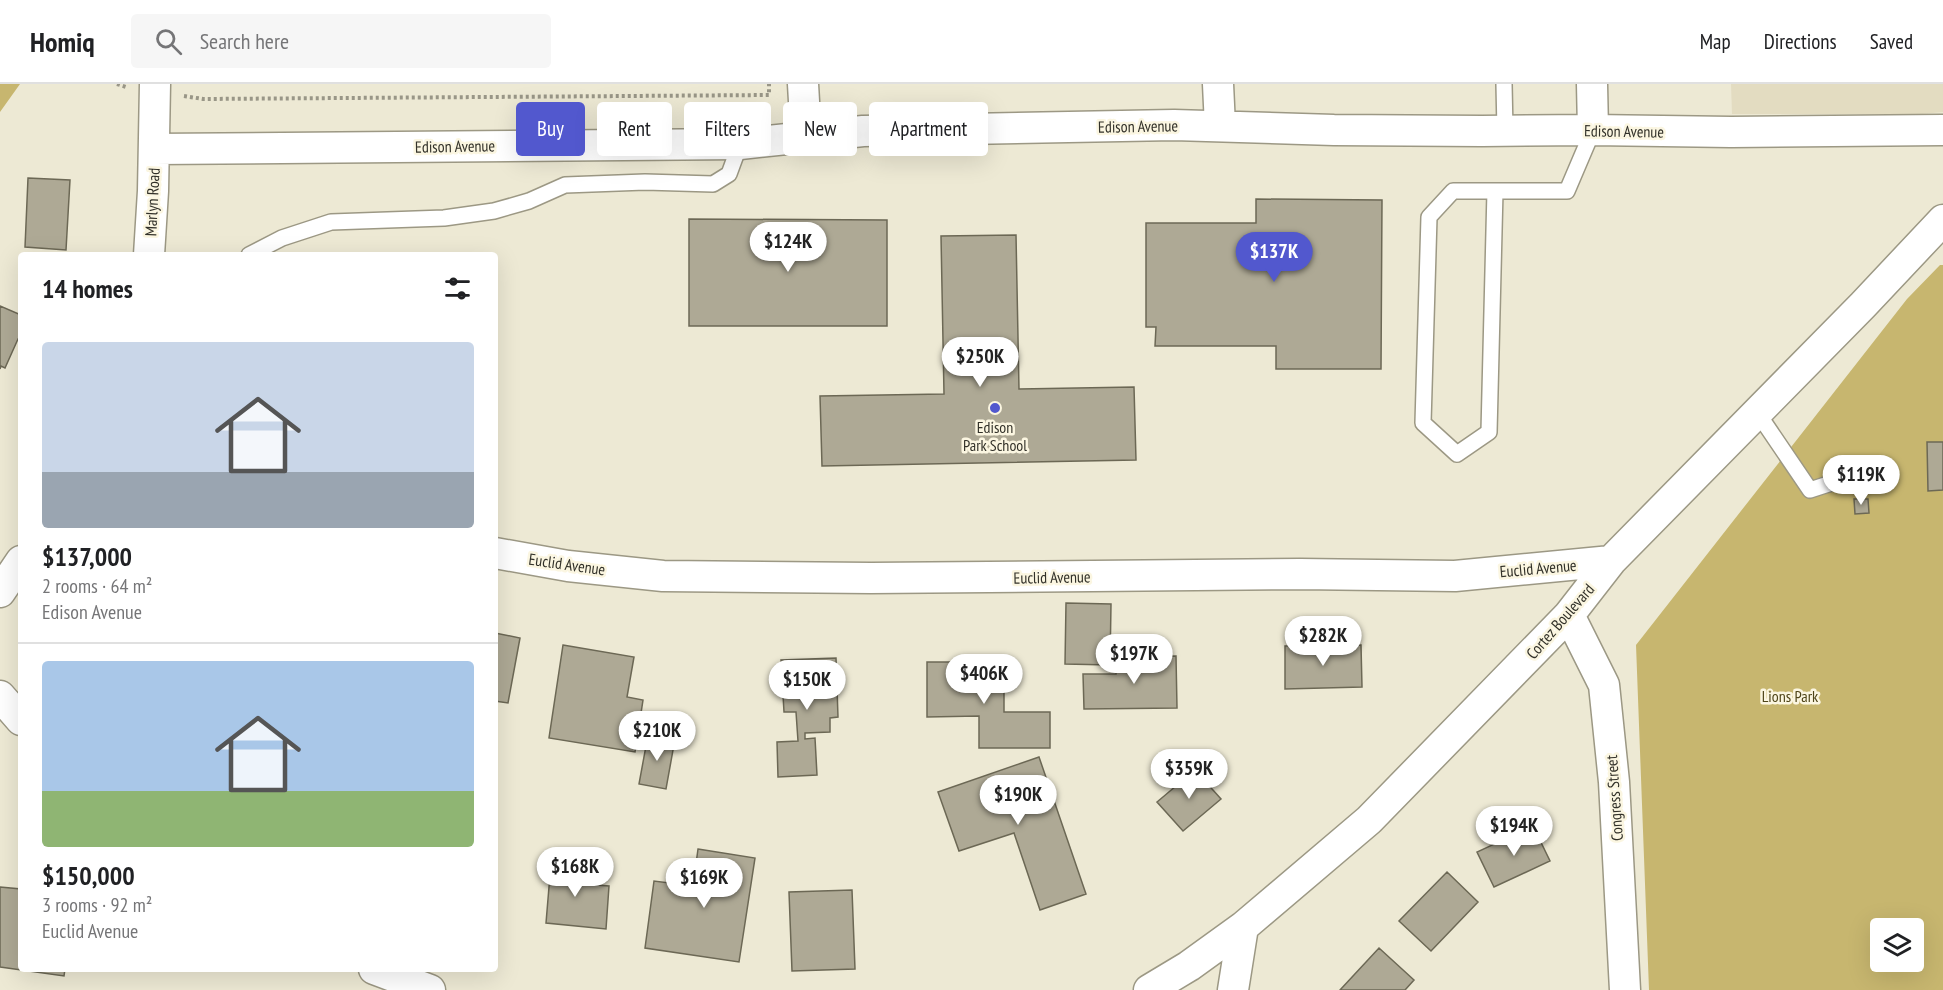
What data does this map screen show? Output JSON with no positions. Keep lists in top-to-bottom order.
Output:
{
  "streets": {
    "street": [
      "Edison Avenue",
      "Marlyn Road",
      "Euclid Avenue",
      "Cortez Boulevard",
      "Congress Street"
    ]
  },
  "crossings": [
    ["Edison Avenue", "Marlyn Road"],
    ["Euclid Avenue", "Cortez Boulevard"],
    ["Cortez Boulevard", "Congress Street"]
  ],
  "parks": ["Lions Park"],
  "places": ["Edison Park School"],
  "page": {
    "header": "Homiq",
    "search": "Search here",
    "nav": ["Map", "Directions", "Saved"],
    "chip": [
      "Buy",
      "Rent",
      "Filters",
      "New",
      "Apartment"
    ],
    "price": [
      "$124K",
      "$137K",
      "$250K",
      "$119K",
      "$282K",
      "$197K",
      "$406K",
      "$150K",
      "$210K",
      "$359K",
      "$190K",
      "$194K",
      "$168K",
      "$169K"
    ],
    "heading": "14 homes",
    "list": [
      {
        "name": "$137,000",
        "note": "2 rooms · 64 m² · Edison Avenue"
      },
      {
        "name": "$150,000",
        "note": "3 rooms · 92 m² · Euclid Avenue"
      }
    ]
  }
}
